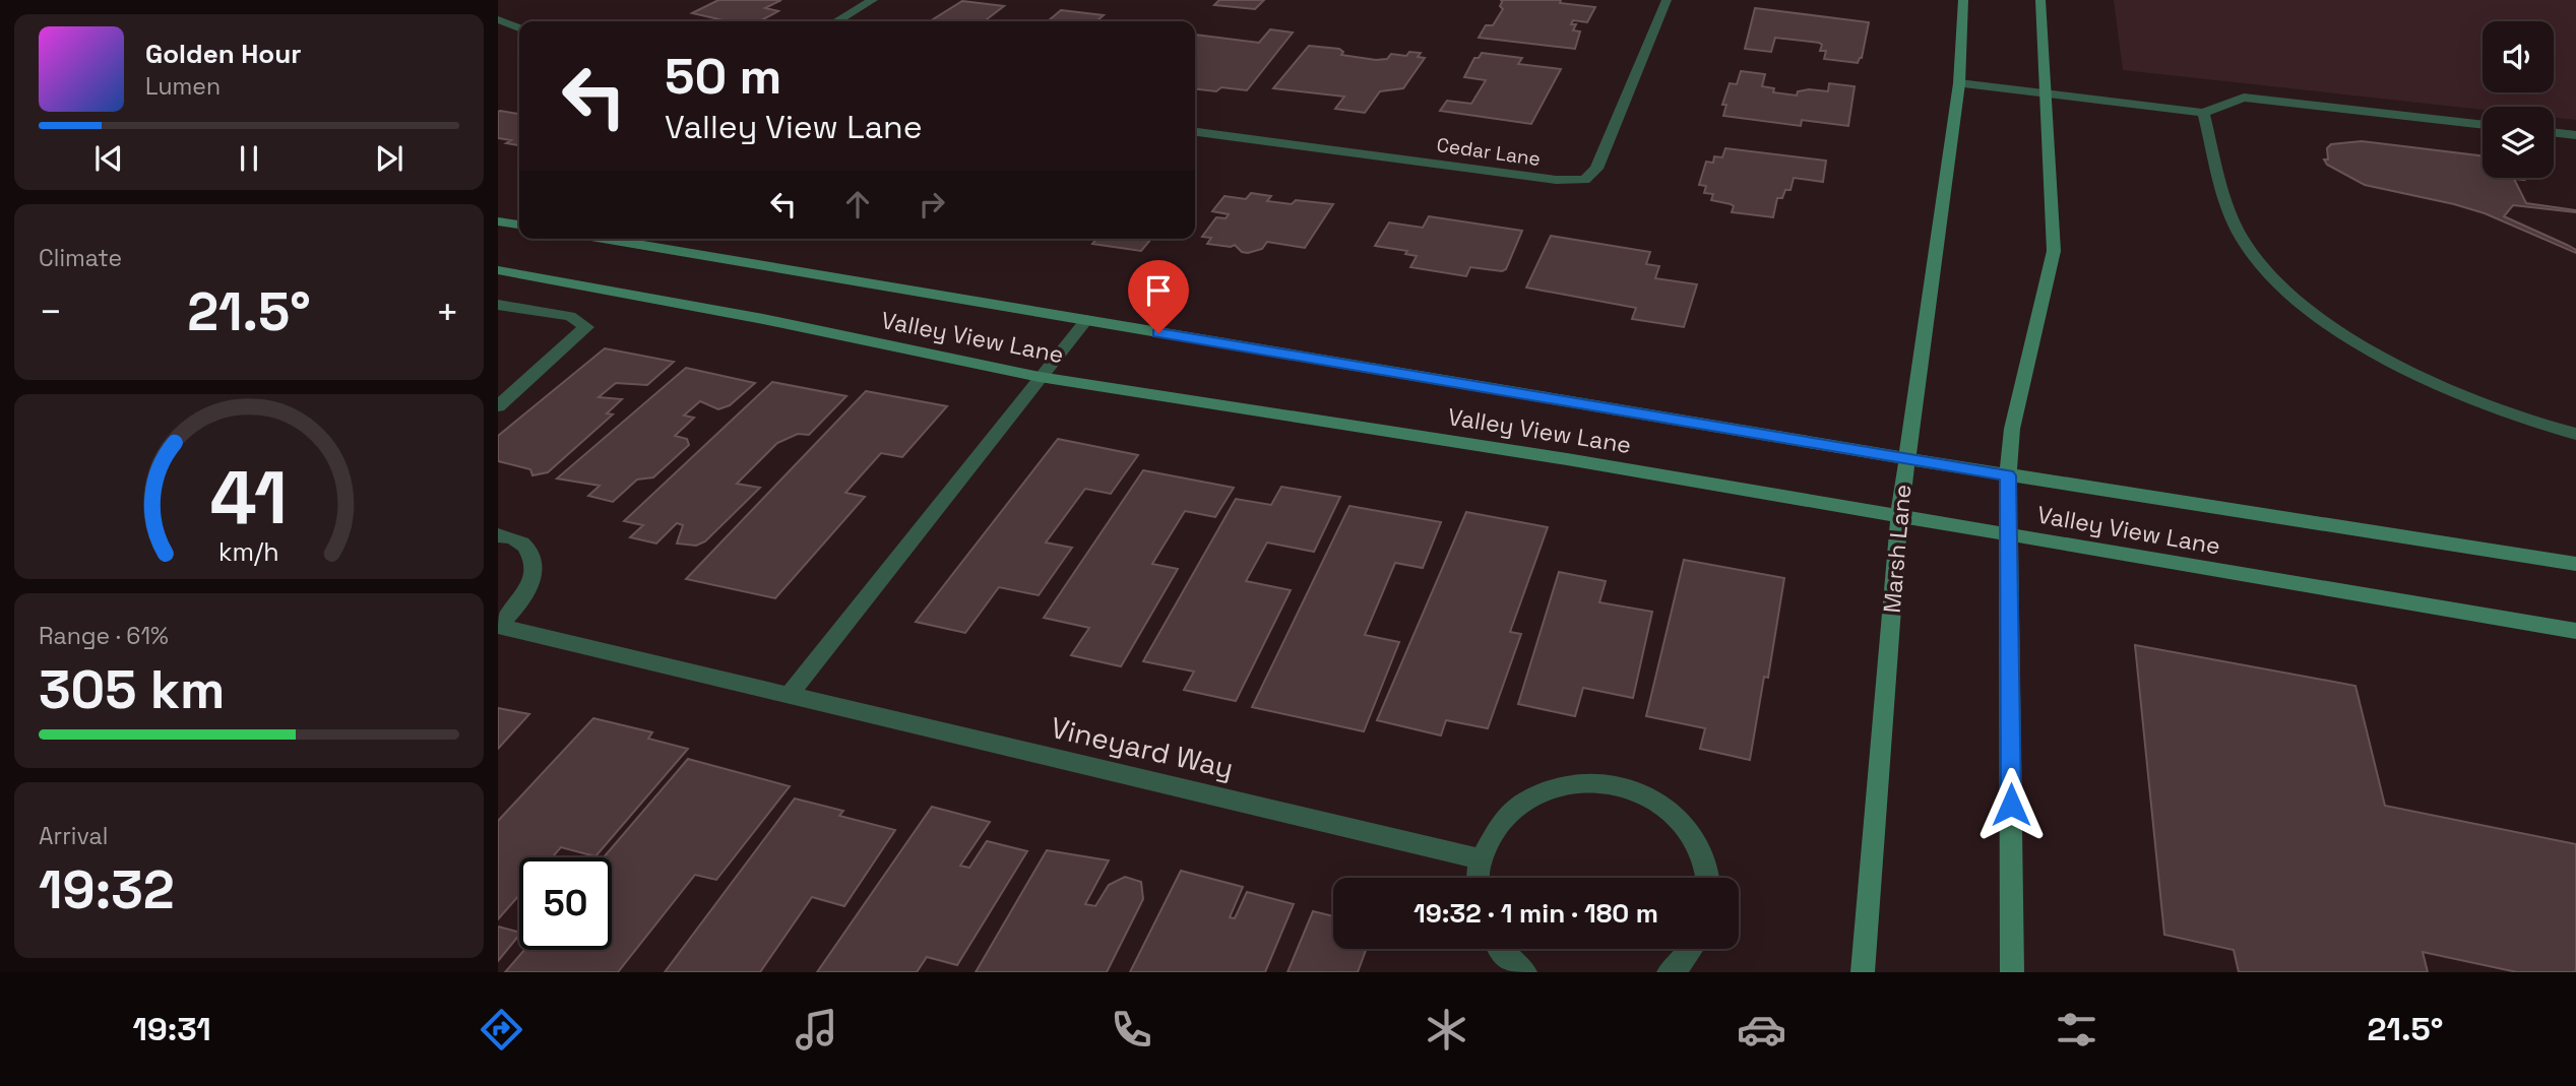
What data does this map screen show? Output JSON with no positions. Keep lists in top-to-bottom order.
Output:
{
  "streets": {
    "main road": ["Valley View Lane", "Marsh Lane"],
    "street": ["Cedar Lane", "Vineyard Way"]
  },
  "crossings": [
    ["Valley View Lane", "Marsh Lane"]
  ],
  "page": {
    "turn": ["50 m", "Valley View Lane"],
    "song": ["Golden Hour", "Lumen"],
    "tile": [
      "Climate",
      ["Range · 61%", "305 km"],
      ["Arrival", "19:32"]
    ],
    "heat": ["−", "21.5°", "+"],
    "limit": "50",
    "trip": "19:32 · 1 min · 180 m",
    "tabs": ["19:31", "21.5°"],
    "gauge": ["41", "km/h"]
  }
}
